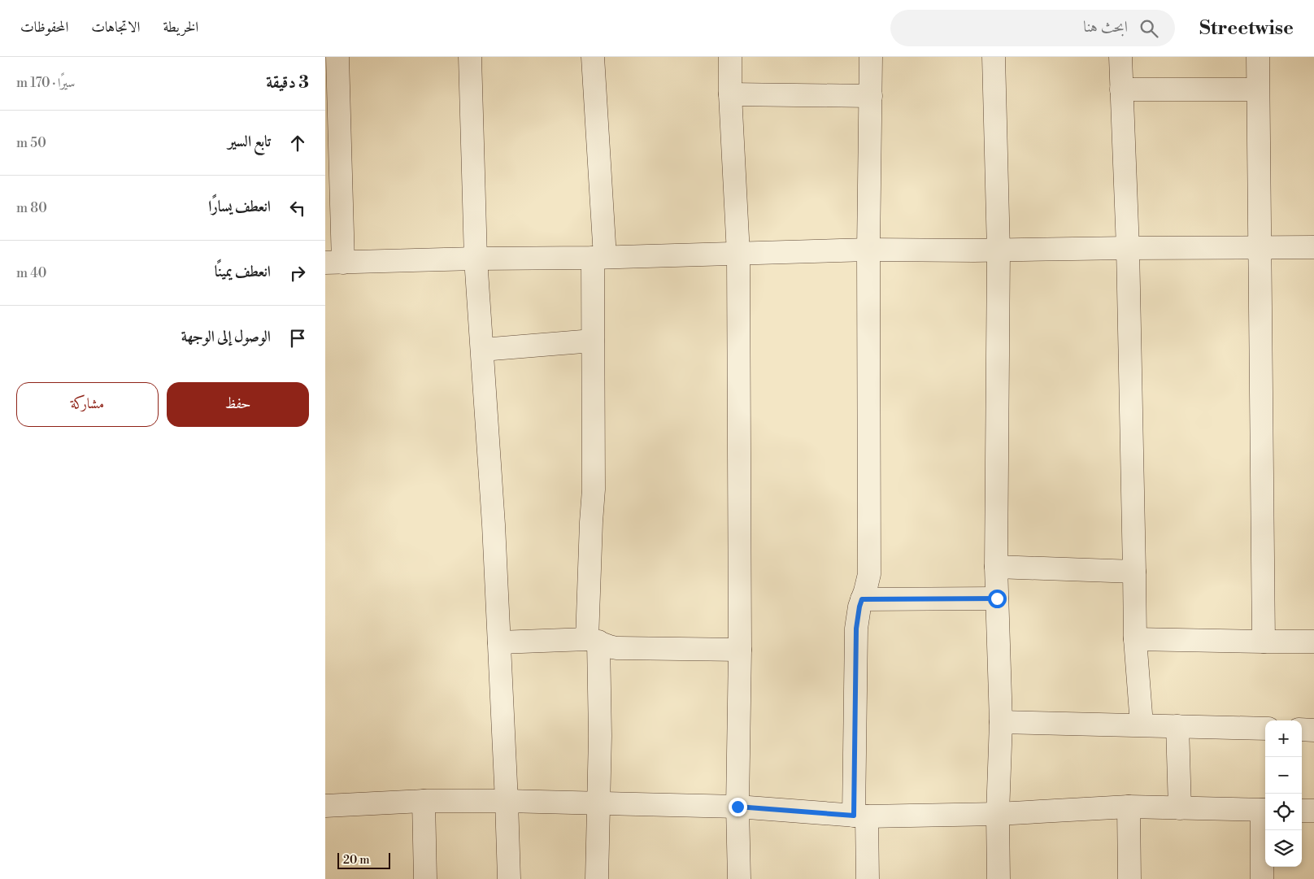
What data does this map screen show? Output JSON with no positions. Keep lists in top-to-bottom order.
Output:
{
  "scale_bar": "20 m",
  "page": {
    "header": "Streetwise",
    "search": "ابحث هنا",
    "nav": ["الخريطة", "الاتجاهات", "المحفوظات"],
    "heading": ["3 دقيقة", "سيرًا · 170 m"],
    "list": [
      ["تابع السير", "50 m"],
      ["انعطف يسارًا", "80 m"],
      ["انعطف يمينًا", "40 m"],
      "الوصول إلى الوجهة"
    ],
    "buttons": ["حفظ", "مشاركة"],
    "map_buttons": ["+", "−"],
    "scale": "20 m"
  }
}
